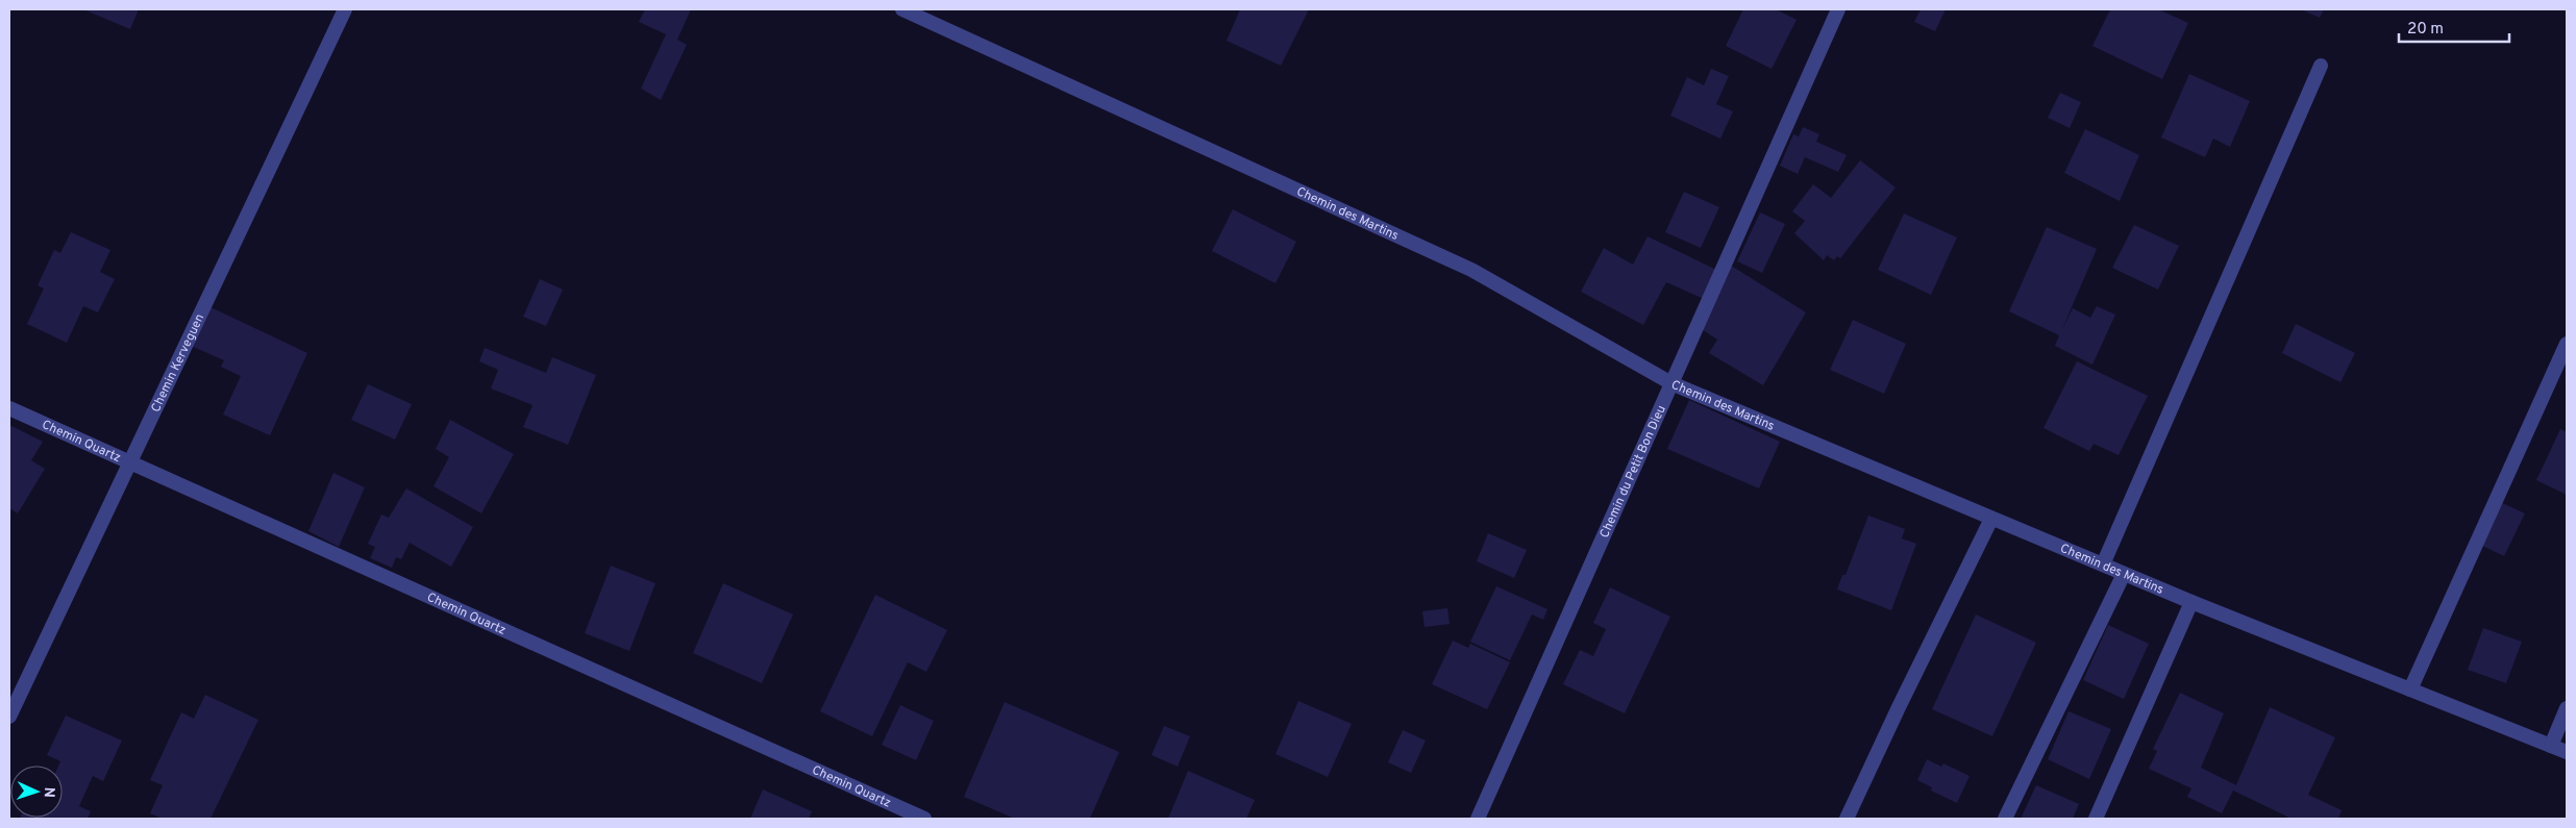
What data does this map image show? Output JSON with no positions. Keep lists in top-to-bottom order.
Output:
{
  "streets": {
    "street": [
      "Chemin des Martins",
      "Chemin Kerveguen",
      "Chemin Quartz",
      "Chemin du Petit Bon Dieu"
    ]
  },
  "crossings": [
    ["Chemin des Martins", "Chemin du Petit Bon Dieu"],
    ["Chemin Kerveguen", "Chemin Quartz"]
  ],
  "scale_bar": "20 m",
  "north": "right"
}
